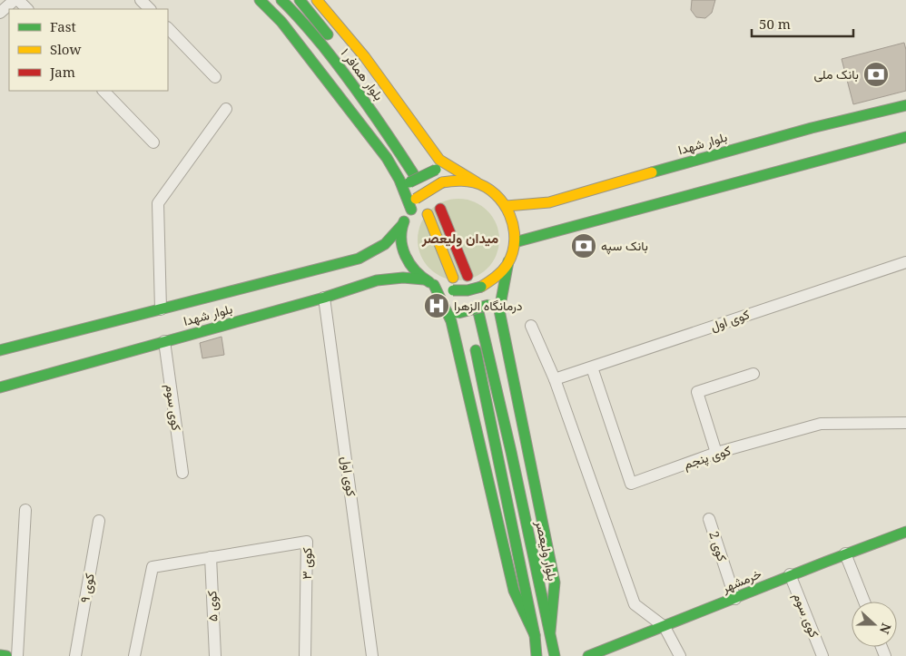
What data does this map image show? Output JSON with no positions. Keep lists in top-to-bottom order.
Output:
{
  "streets": {
    "main road": [
      "بلوار همافر ۱",
      "بلوار شهدا",
      "بلوار ولیعصر",
      "خرمشهر"
    ],
    "street": [
      "کوی اول",
      "کوی سوم",
      "کوی پنجم",
      "کوی 2",
      "کوی ۳",
      "کوی ۹",
      "کوی ۵"
    ]
  },
  "crossings": [
    ["بلوار شهدا", "کوی اول"],
    ["بلوار شهدا", "کوی سوم"],
    ["کوی اول", "کوی پنجم"],
    ["کوی سوم", "خرمشهر"],
    ["کوی 2", "خرمشهر"],
    ["کوی ۳", "کوی ۵"]
  ],
  "districts": ["میدان ولیعصر"],
  "places": {
    "bank": ["بانک ملی", "بانک سپه"],
    "hospital": ["درمانگاه الزهرا"]
  },
  "legend": ["Fast", "Slow", "Jam"],
  "scale_bar": "50 m",
  "north": "right"
}
